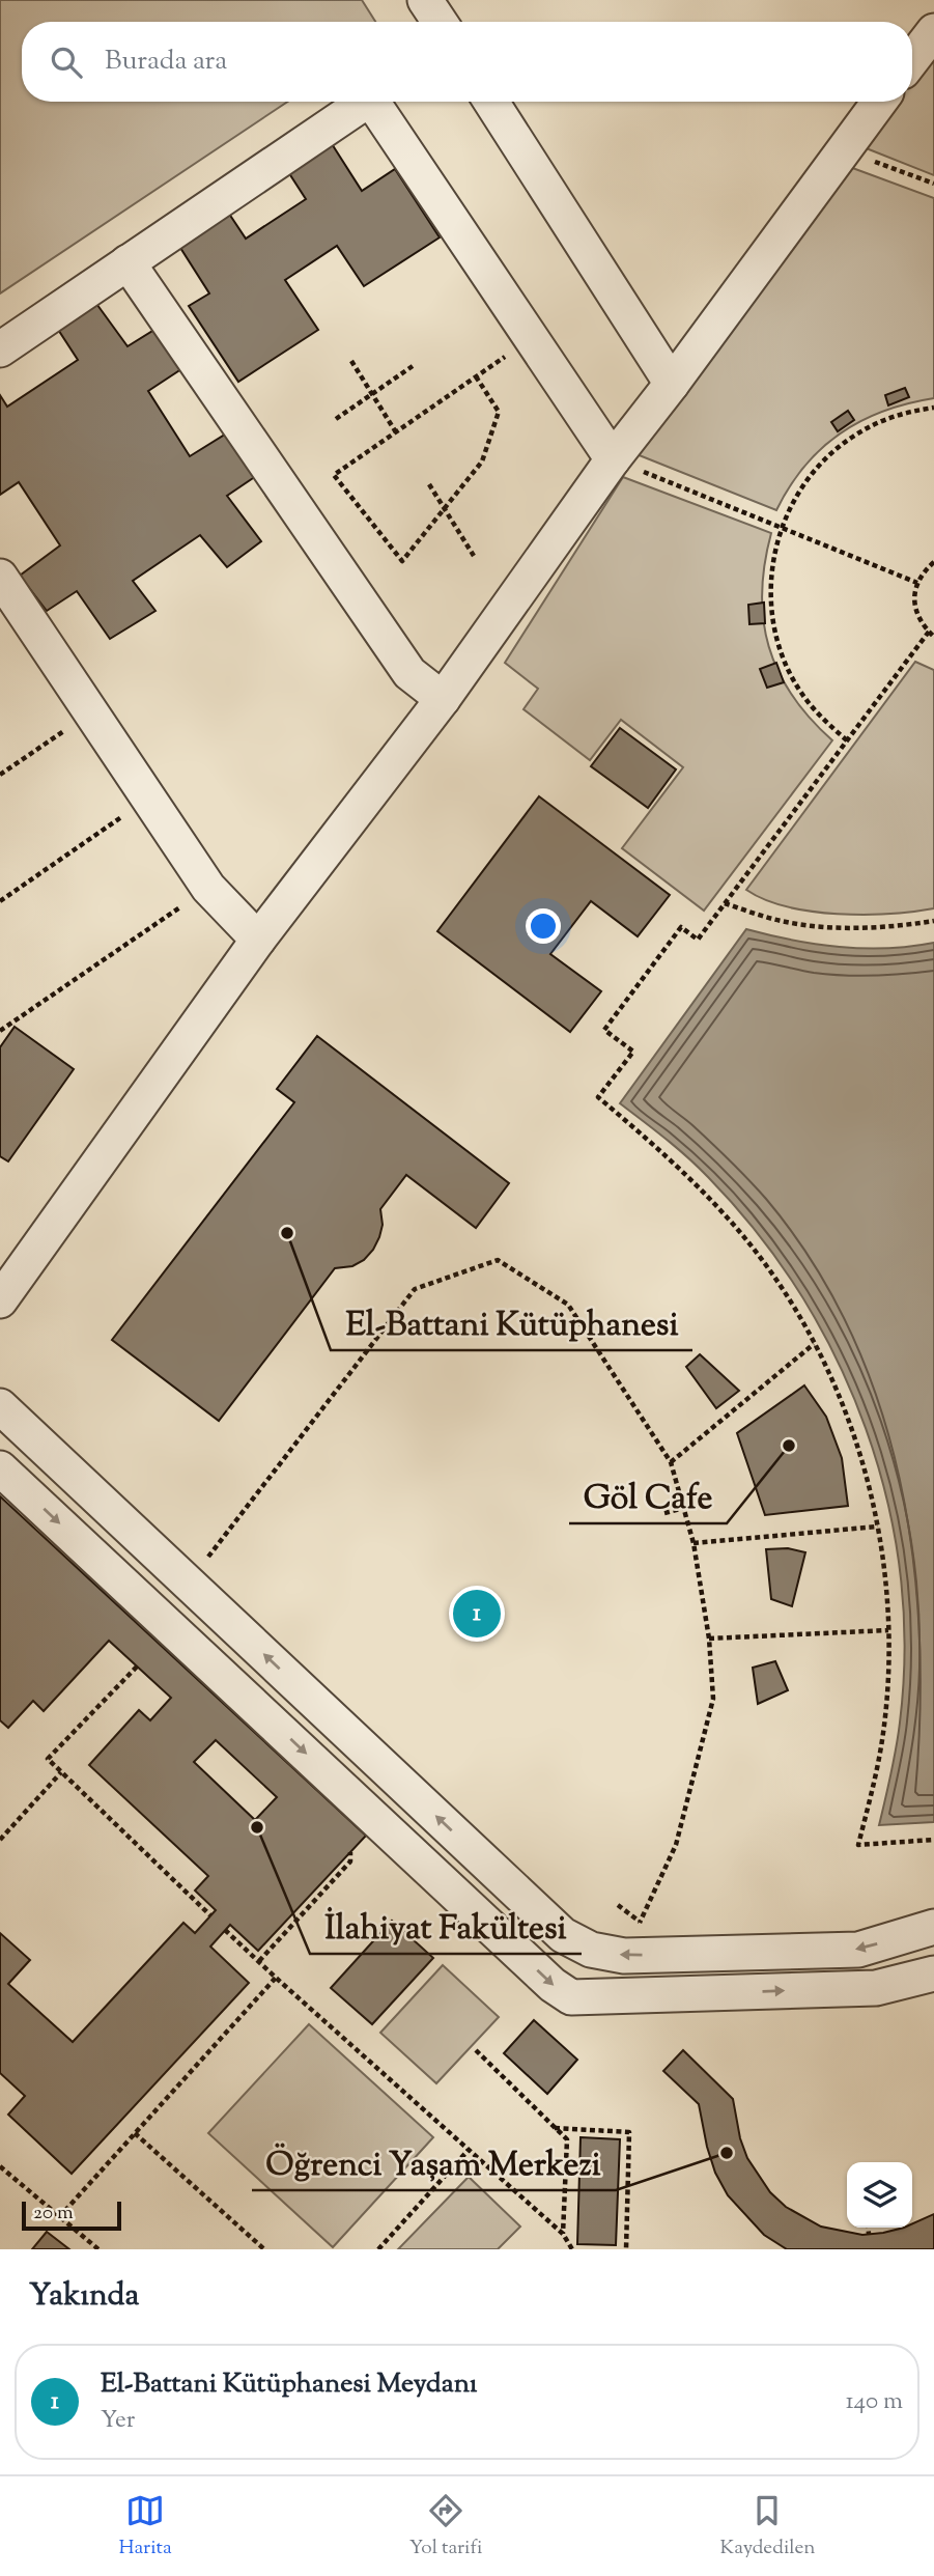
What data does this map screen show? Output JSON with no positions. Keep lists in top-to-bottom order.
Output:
{
  "places": [
    "El-Battani Kütüphanesi",
    "Göl Cafe",
    "İlahiyat Fakültesi",
    "Öğrenci Yaşam Merkezi"
  ],
  "scale_bar": "20 m",
  "page": {
    "search": "Burada ara",
    "pins": "1",
    "scale": "20 m",
    "heading": "Yakında",
    "list": [
      {
        "mark": "1",
        "name": "El-Battani Kütüphanesi Meydanı",
        "note": "Yer",
        "value": "140 m"
      }
    ],
    "nav": ["Harita", "Yol tarifi", "Kaydedilen"]
  }
}
